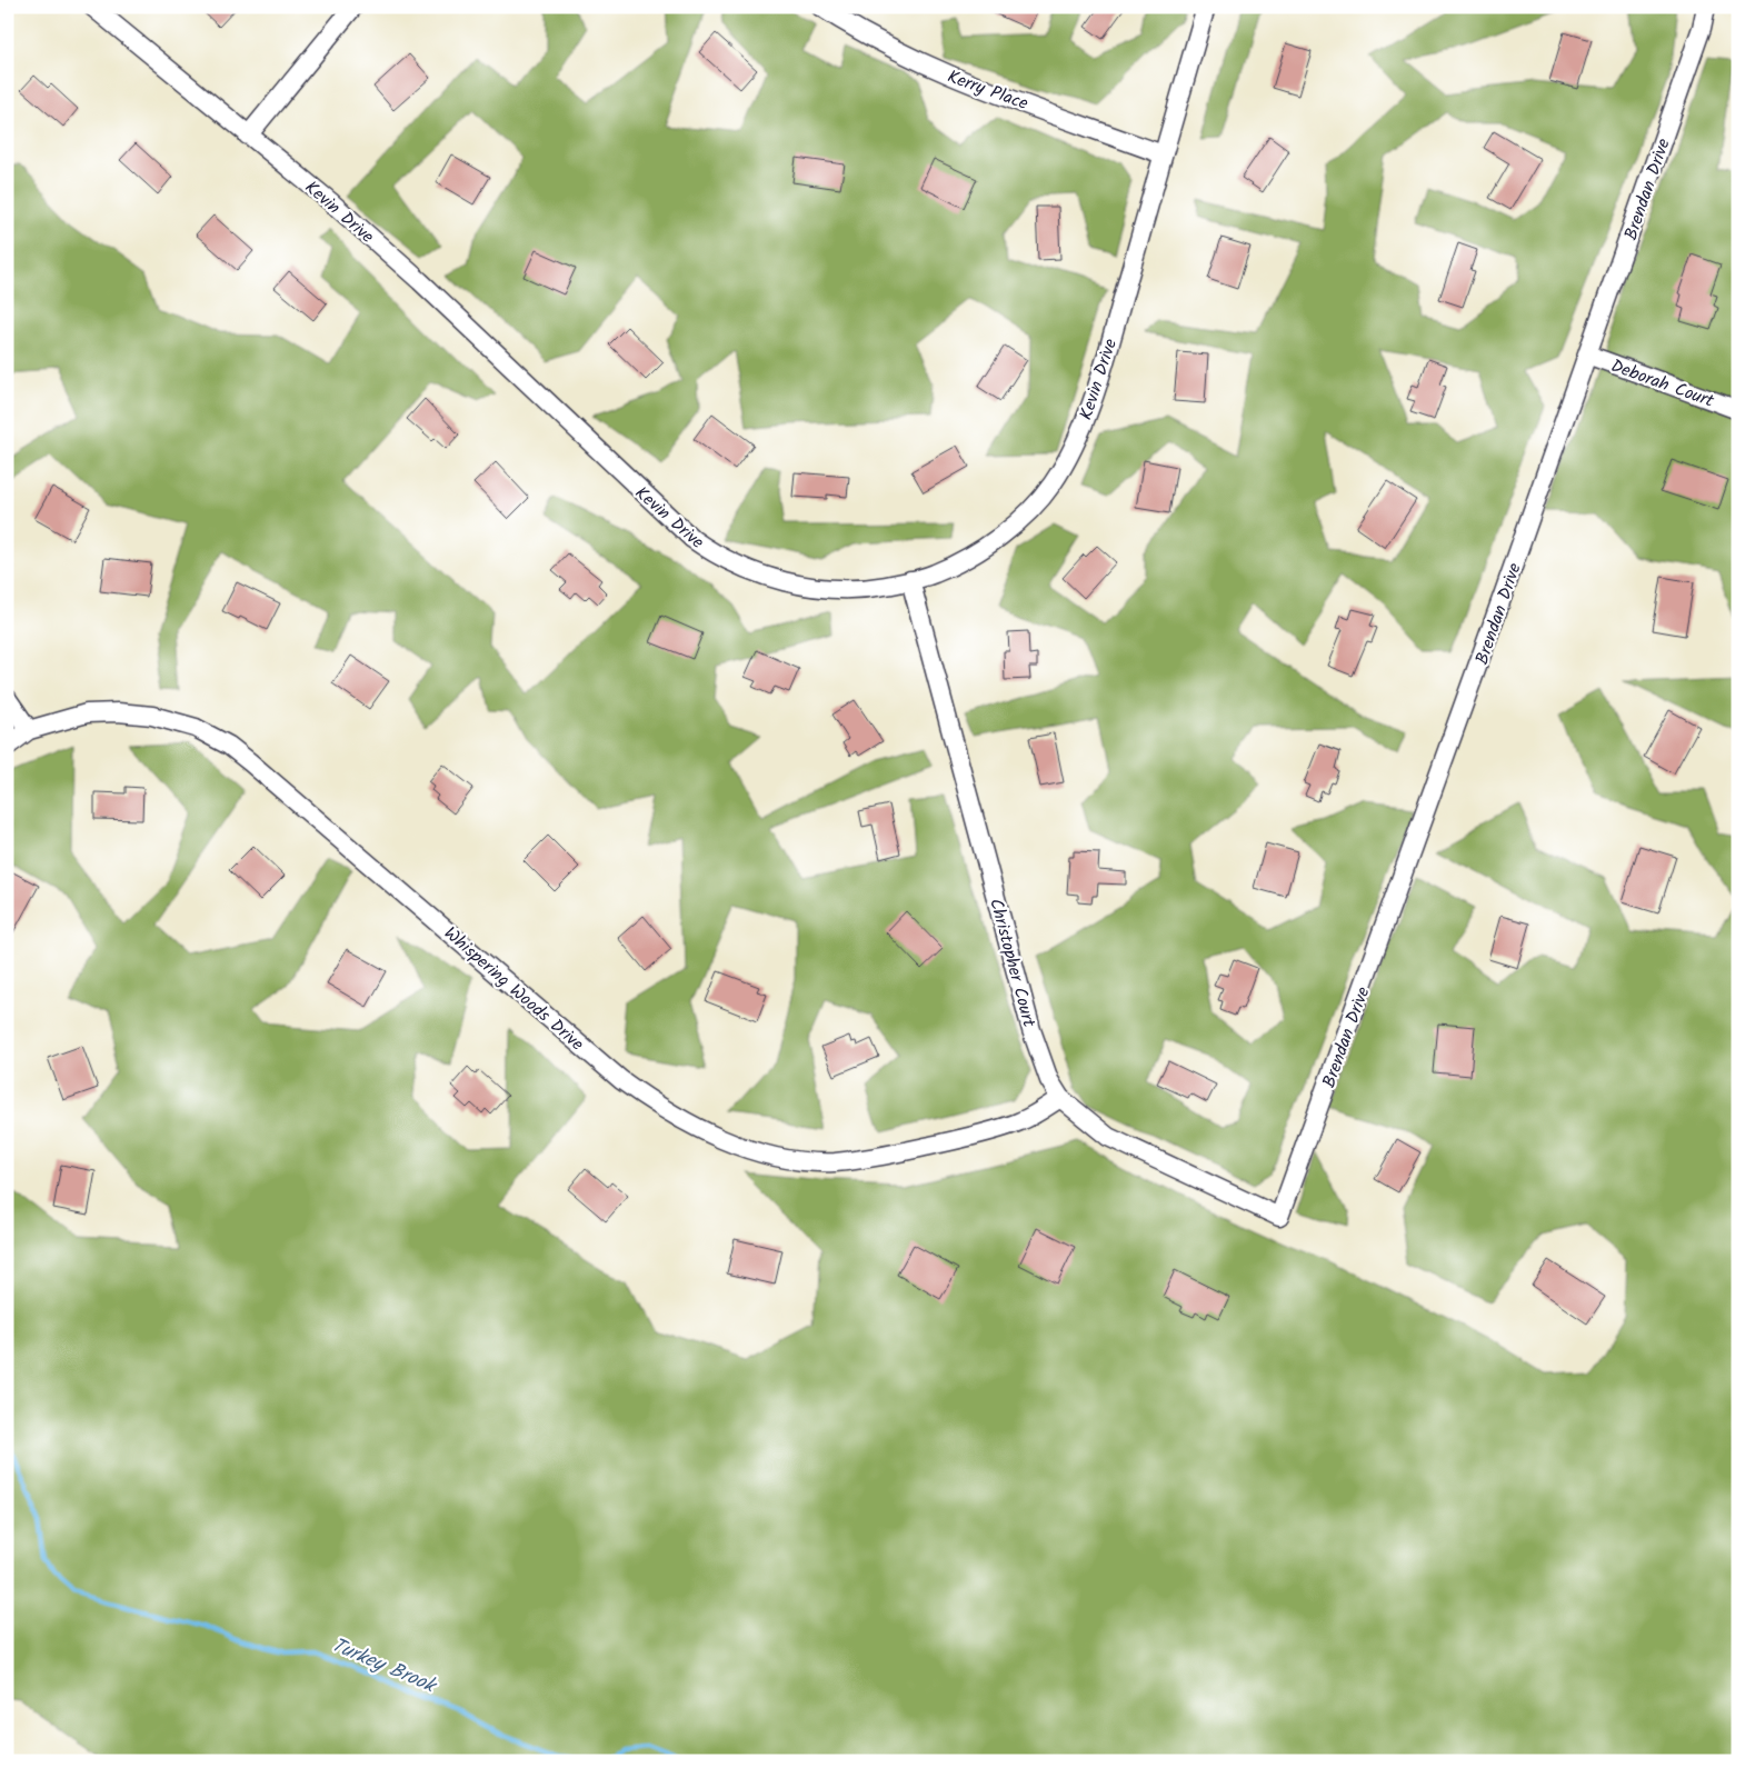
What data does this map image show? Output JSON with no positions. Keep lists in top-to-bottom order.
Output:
{
  "streets": {
    "street": [
      "Kerry Place",
      "Brendan Drive",
      "Kevin Drive",
      "Deborah Court",
      "Christopher Court",
      "Whispering Woods Drive"
    ]
  },
  "crossings": [
    ["Kerry Place", "Kevin Drive"],
    ["Brendan Drive", "Deborah Court"],
    ["Brendan Drive", "Christopher Court"],
    ["Kevin Drive", "Christopher Court"],
    ["Christopher Court", "Whispering Woods Drive"]
  ],
  "water": ["Turkey Brook"]
}
